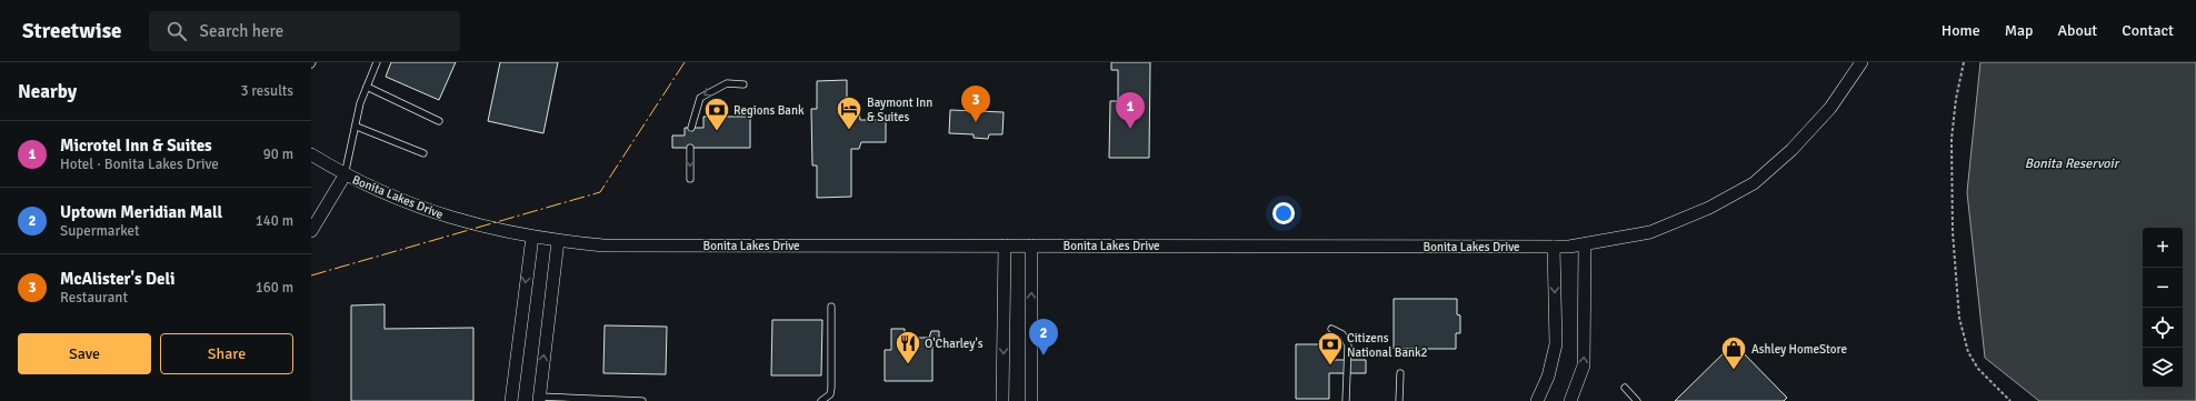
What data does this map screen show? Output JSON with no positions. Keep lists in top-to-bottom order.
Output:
{
  "streets": {
    "street": ["Bonita Lakes Drive"]
  },
  "water": ["Bonita Reservoir"],
  "places": {
    "hotel": ["Baymont Inn & Suites"],
    "bank": ["Regions Bank", "Citizens National Bank2"],
    "restaurant": ["O'Charley's"],
    "shop": ["Ashley HomeStore"]
  },
  "page": {
    "header": "Streetwise",
    "search": "Search here",
    "nav": [
      "Home",
      "Map",
      "About",
      "Contact"
    ],
    "heading": ["Nearby", "3 results"],
    "pins": ["3", "1", "2"],
    "list": [
      {
        "mark": "1",
        "name": "Microtel Inn & Suites",
        "note": "Hotel · Bonita Lakes Drive",
        "value": "90 m"
      },
      {
        "mark": "2",
        "name": "Uptown Meridian Mall",
        "note": "Supermarket",
        "value": "140 m"
      },
      {
        "mark": "3",
        "name": "McAlister's Deli",
        "note": "Restaurant",
        "value": "160 m"
      }
    ],
    "map_buttons": ["+", "−"],
    "buttons": ["Save", "Share"]
  }
}
